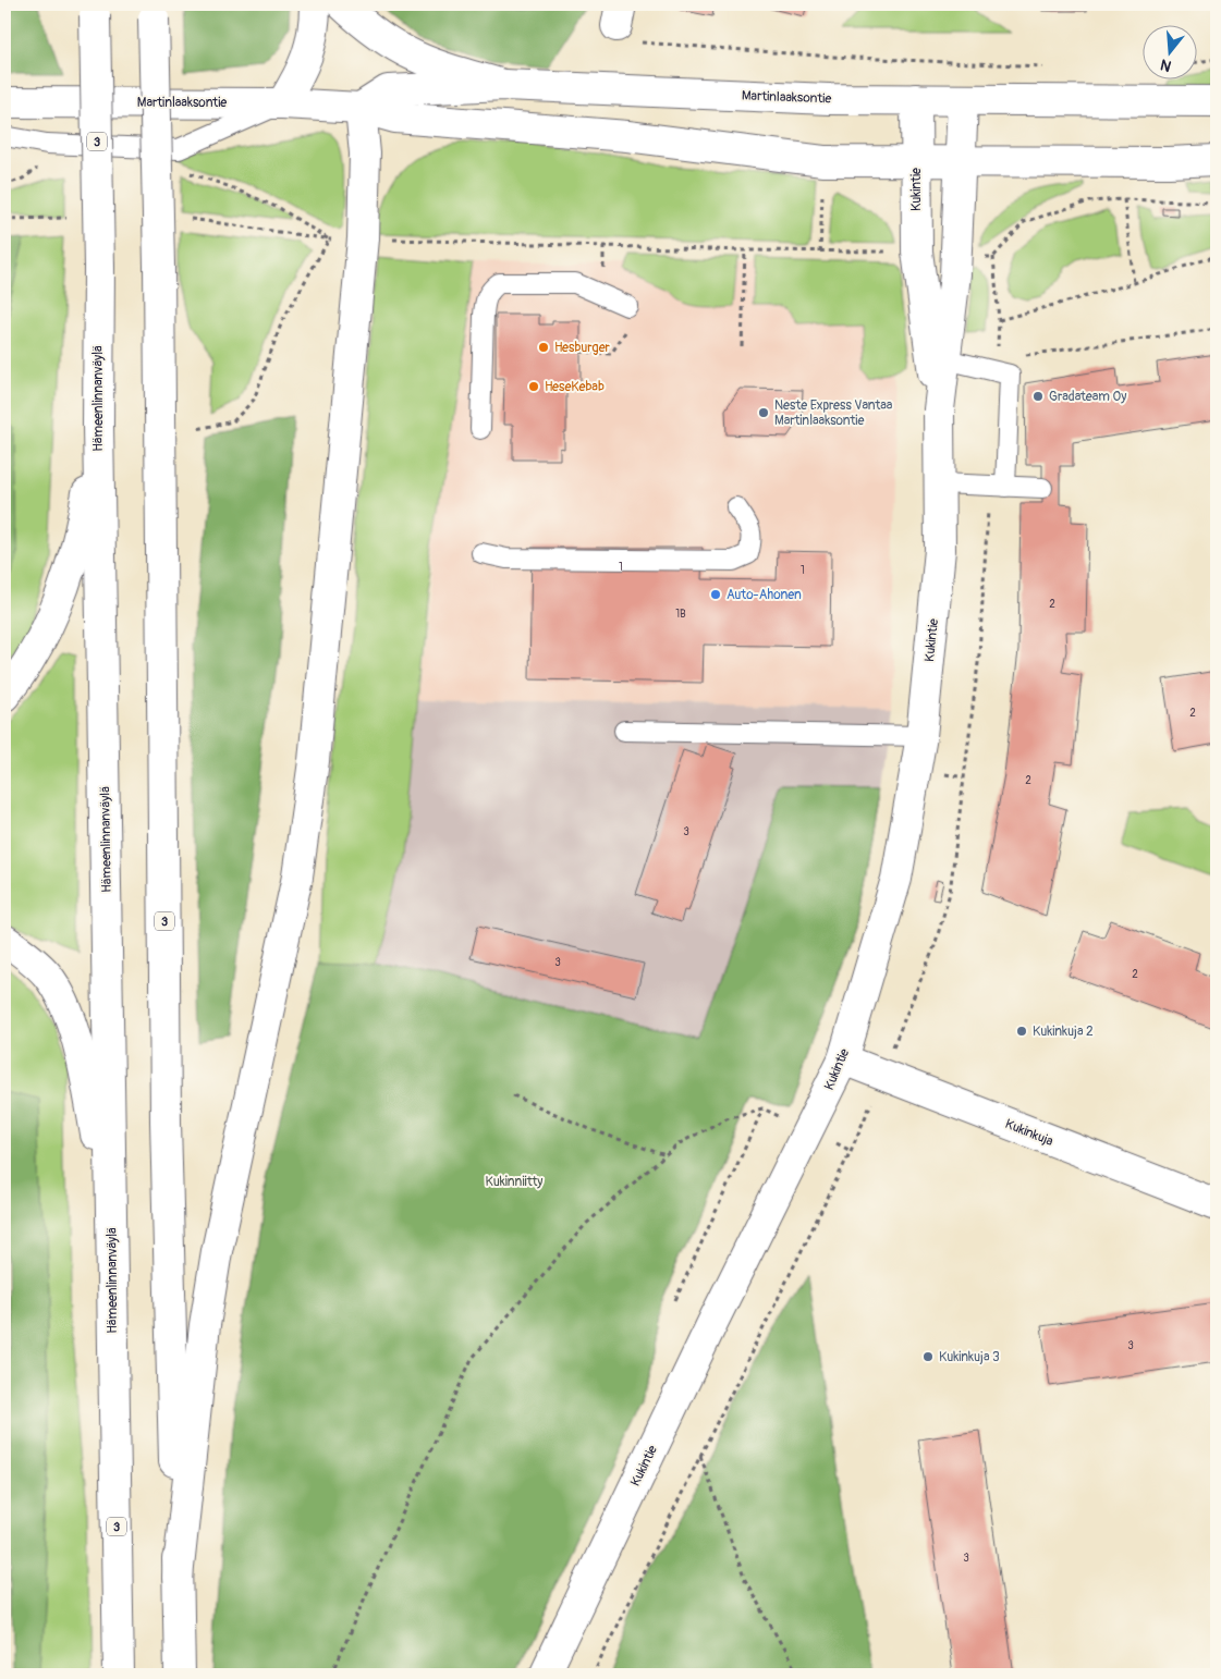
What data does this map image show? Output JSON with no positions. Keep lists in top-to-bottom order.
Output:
{
  "streets": {
    "main road": [
      "Martinlaaksontie",
      "3",
      "Kukintie",
      "Hämeenlinnanväylä",
      "Kukinkuja"
    ]
  },
  "crossings": [
    ["Martinlaaksontie", "Kukintie"],
    ["Kukintie", "Kukinkuja"]
  ],
  "parks": ["Kukinniitty"],
  "places": [
    "Hesburger",
    "HeseKebab",
    "Gradateam Oy",
    "Neste Express Vantaa Martinlaaksontie",
    "Auto-Ahonen",
    "Kukinkuja 2",
    "Kukinkuja 3"
  ],
  "house_numbers": [
    "1",
    "1",
    "2",
    "1B",
    "2",
    "2",
    "3",
    "3",
    "2",
    "3",
    "3"
  ],
  "north": "bottom"
}
